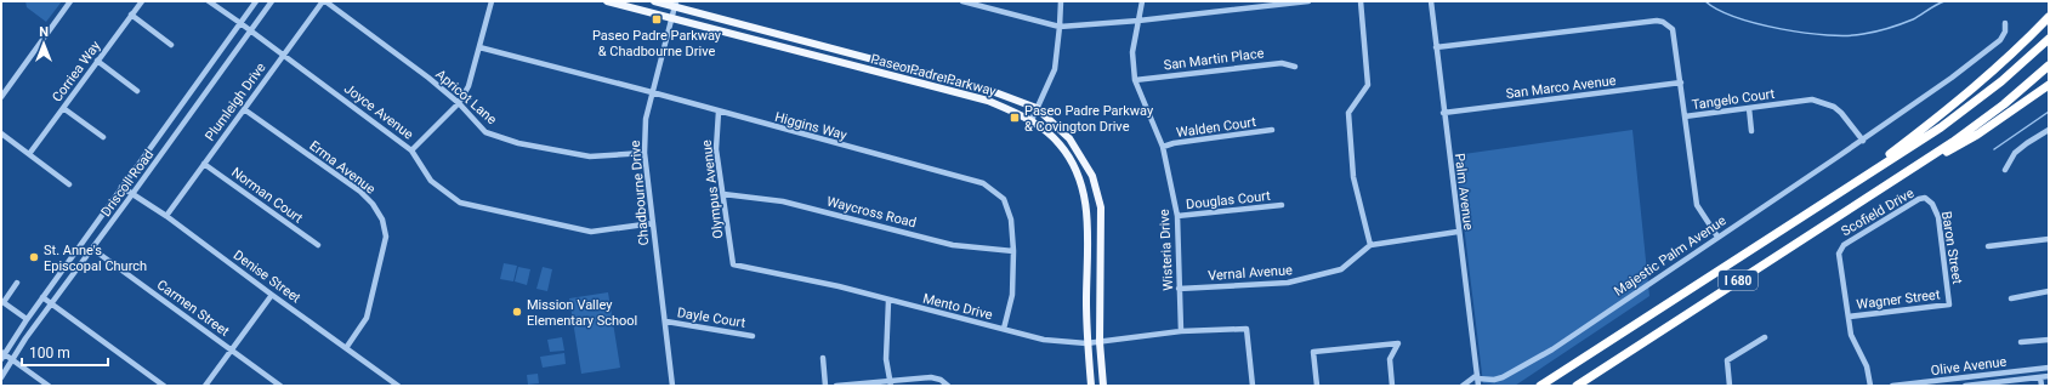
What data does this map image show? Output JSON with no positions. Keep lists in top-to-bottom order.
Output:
{
  "streets": {
    "highway": ["I 680"],
    "main road": ["Paseo Padre Parkway"],
    "street": [
      "San Martin Place",
      "Corriea Way",
      "San Marco Avenue",
      "Apricot Lane",
      "Tangelo Court",
      "Plumleigh Drive",
      "Joyce Avenue",
      "Higgins Way",
      "Walden Court",
      "Erma Avenue",
      "Driscoll Road",
      "Olympus Avenue",
      "Palm Avenue",
      "Chadbourne Drive",
      "Norman Court",
      "Douglas Court",
      "Waycross Road",
      "Scofield Drive",
      "Baron Street",
      "Wisteria Drive",
      "Majestic Palm Avenue",
      "Vernal Avenue",
      "Denise Street",
      "Wagner Street",
      "Mento Drive",
      "Carmen Street",
      "Dayle Court",
      "Olive Avenue"
    ]
  },
  "crossings": [
    ["San Martin Place", "Wisteria Drive"],
    ["Paseo Padre Parkway", "Chadbourne Drive"],
    ["Paseo Padre Parkway", "Mento Drive"],
    ["San Marco Avenue", "Tangelo Court"],
    ["San Marco Avenue", "Palm Avenue"],
    ["Apricot Lane", "Plumleigh Drive"],
    ["Apricot Lane", "Chadbourne Drive"],
    ["Tangelo Court", "Palm Avenue"],
    ["Tangelo Court", "Majestic Palm Avenue"],
    ["Plumleigh Drive", "Joyce Avenue"],
    ["Plumleigh Drive", "Erma Avenue"],
    ["Plumleigh Drive", "Norman Court"],
    ["Plumleigh Drive", "Denise Street"],
    ["Joyce Avenue", "Driscoll Road"],
    ["Joyce Avenue", "Chadbourne Drive"],
    ["Higgins Way", "Olympus Avenue"],
    ["Higgins Way", "Chadbourne Drive"],
    ["Higgins Way", "Waycross Road"],
    ["Higgins Way", "Mento Drive"],
    ["Walden Court", "Wisteria Drive"],
    ["Erma Avenue", "Denise Street"],
    ["Driscoll Road", "Denise Street"],
    ["Driscoll Road", "Carmen Street"],
    ["Olympus Avenue", "Waycross Road"],
    ["Olympus Avenue", "Mento Drive"],
    ["Palm Avenue", "Majestic Palm Avenue"],
    ["Chadbourne Drive", "Dayle Court"],
    ["Douglas Court", "Wisteria Drive"],
    ["Scofield Drive", "Baron Street"],
    ["Scofield Drive", "Wagner Street"],
    ["Baron Street", "Wagner Street"],
    ["Wisteria Drive", "Vernal Avenue"],
    ["Wisteria Drive", "Mento Drive"]
  ],
  "places": {
    "transit": ["Paseo Padre Parkway & Chadbourne Drive", "Paseo Padre Parkway & Covington Drive"],
    "other": ["St. Anne's Episcopal Church", "Mission Valley Elementary School"]
  },
  "scale_bar": "100 m",
  "north": "top"
}
